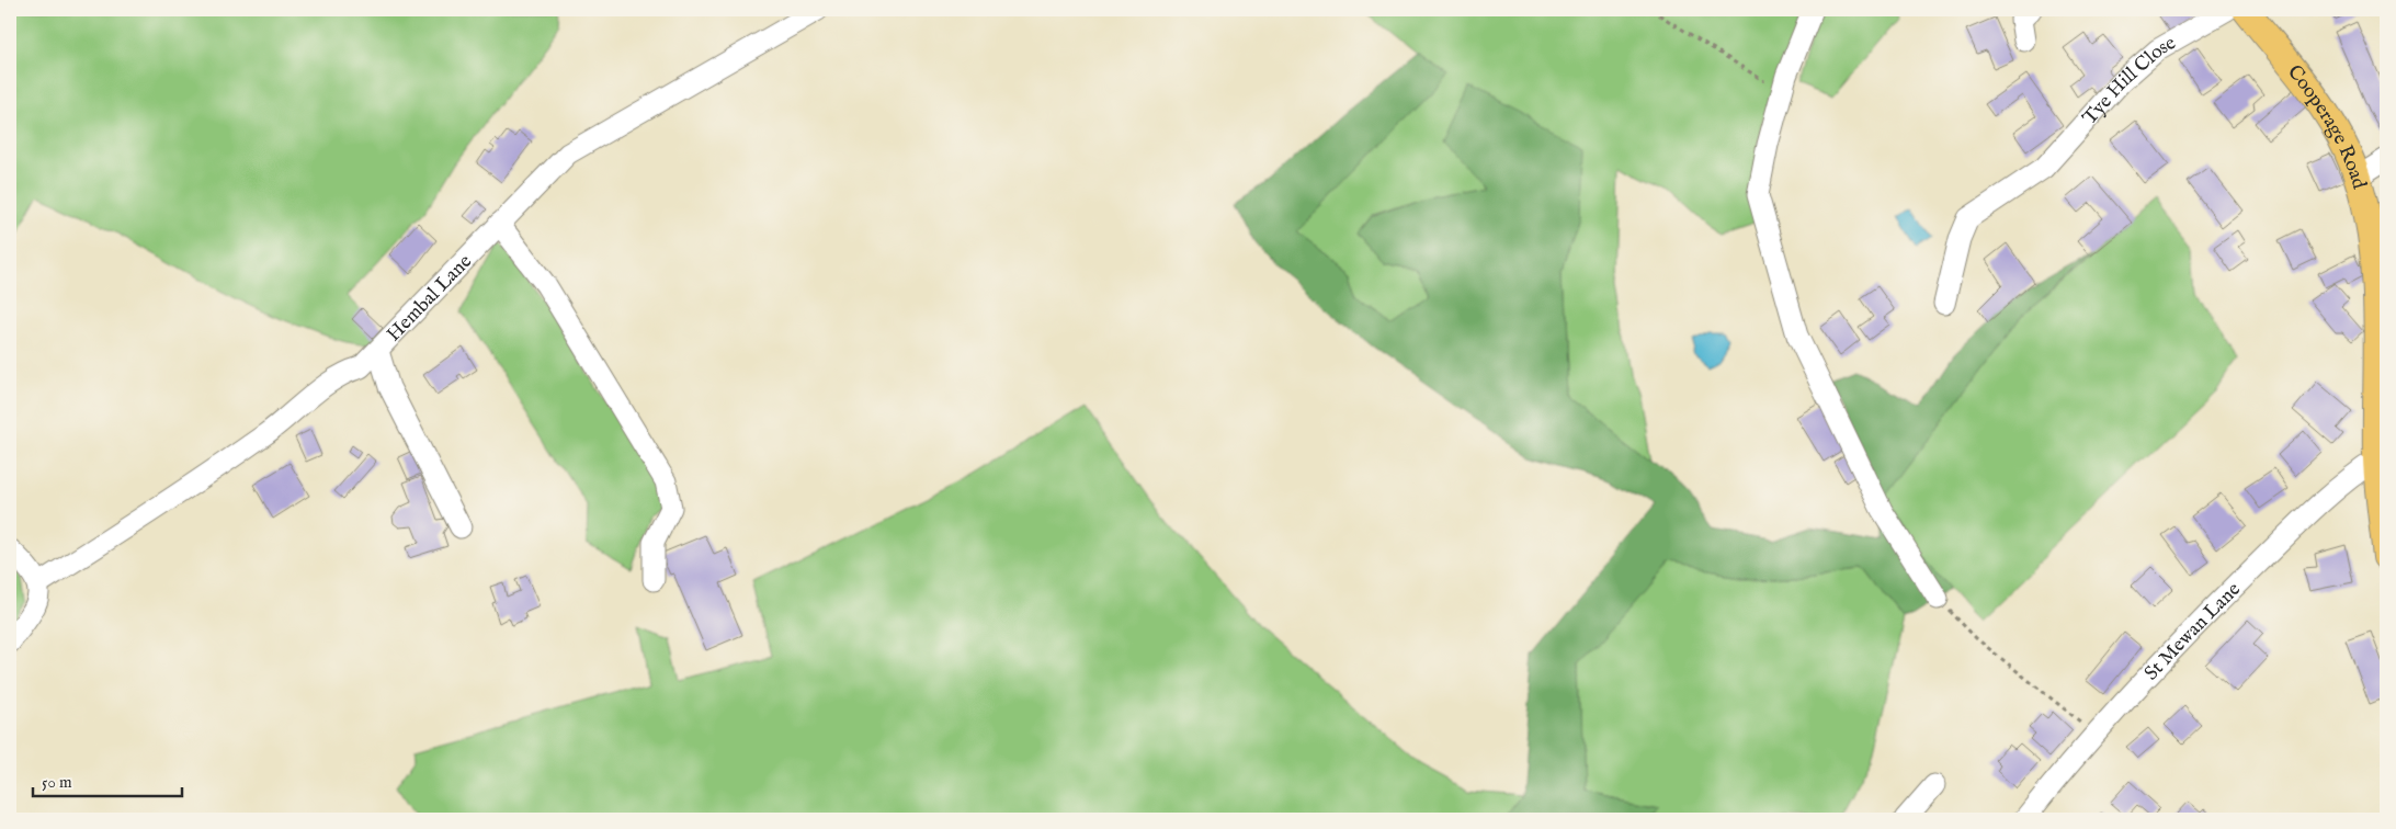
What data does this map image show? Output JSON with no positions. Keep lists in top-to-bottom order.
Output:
{
  "streets": {
    "main road": ["Cooperage Road"],
    "street": ["Tye Hill Close", "Hembal Lane", "St Mewan Lane"]
  },
  "crossings": [
    ["Cooperage Road", "St Mewan Lane"]
  ],
  "scale_bar": "50 m"
}
